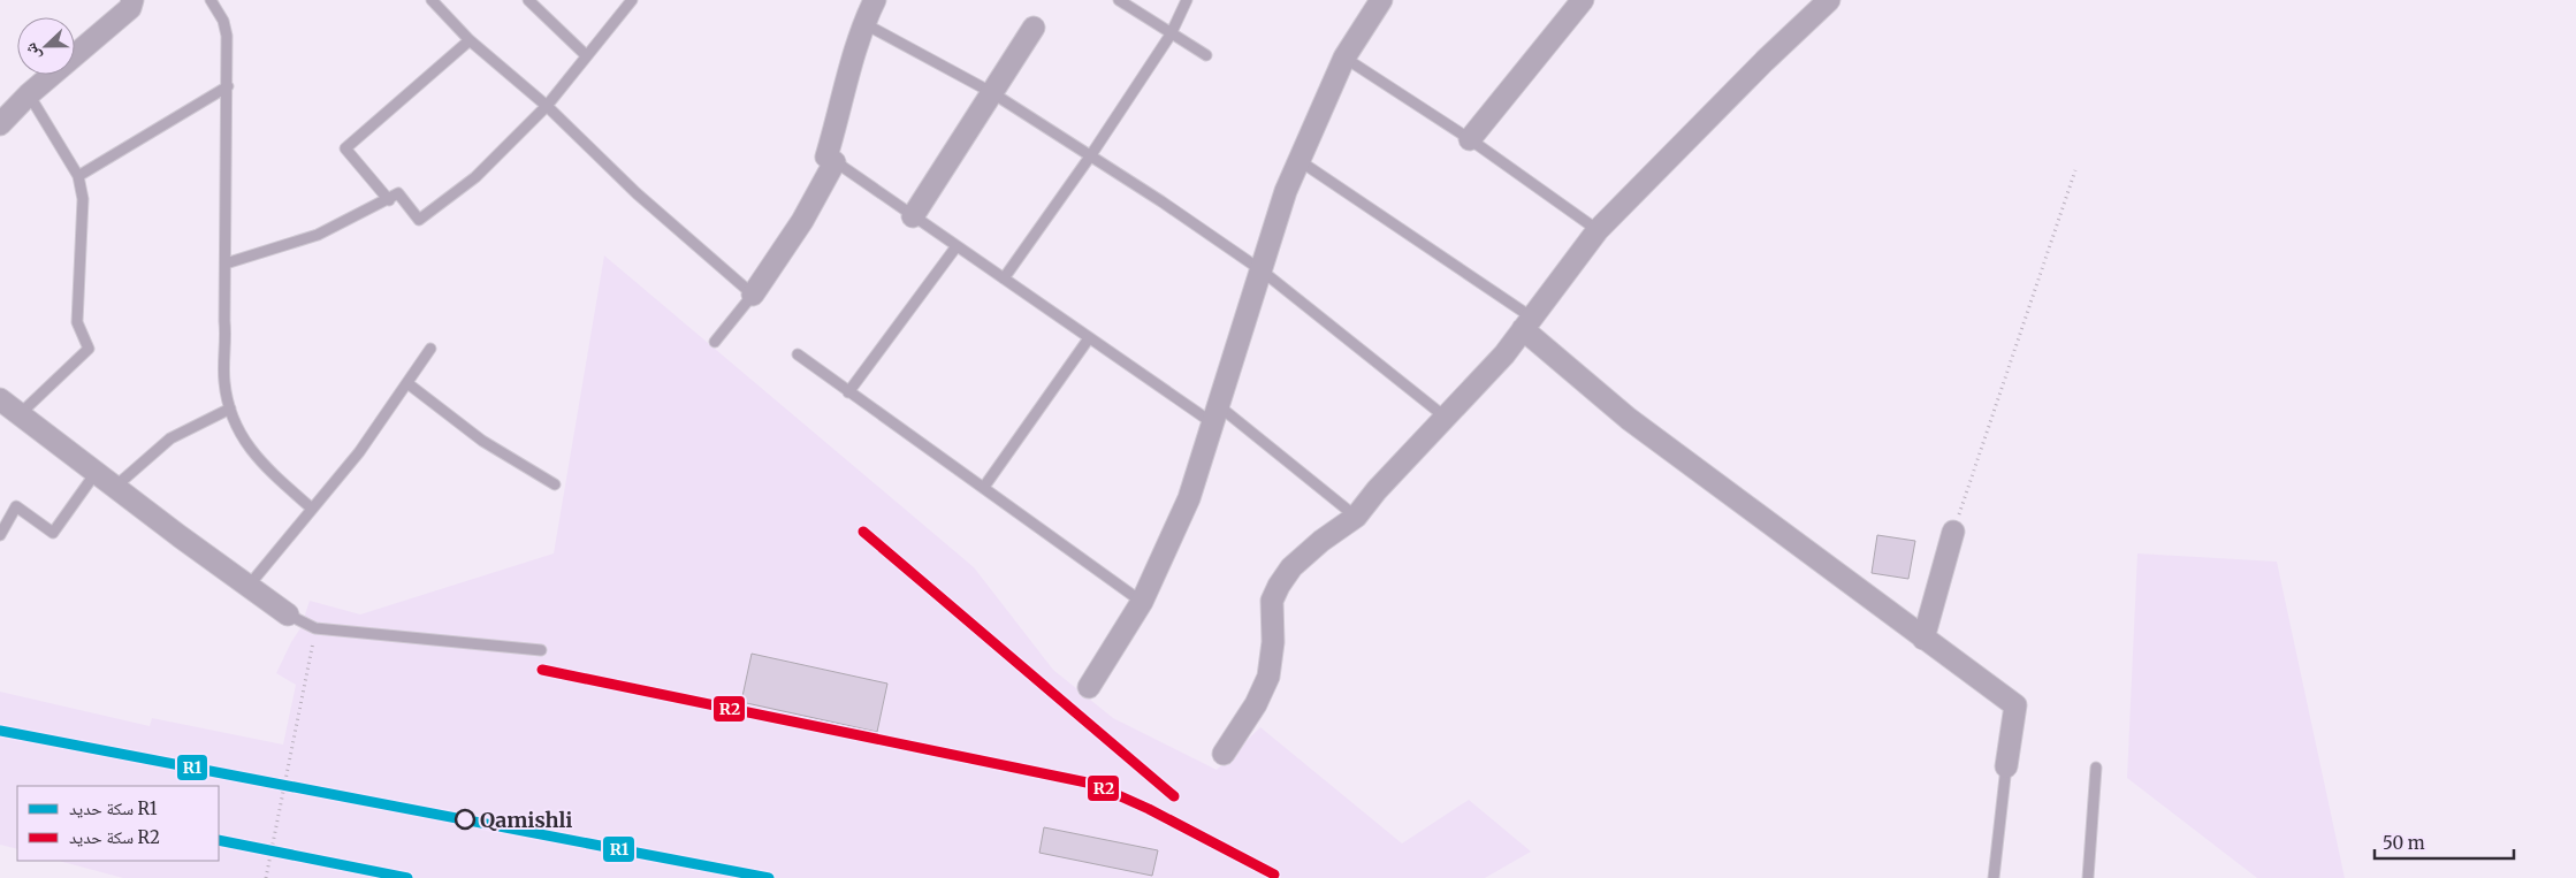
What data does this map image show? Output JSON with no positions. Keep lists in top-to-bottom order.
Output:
{
  "places": ["Qamishli"],
  "lines": ["rail line R2", "rail line R1"],
  "legend": ["سكة حديد R1", "سكة حديد R2"],
  "scale_bar": "50 m",
  "north": "left"
}
